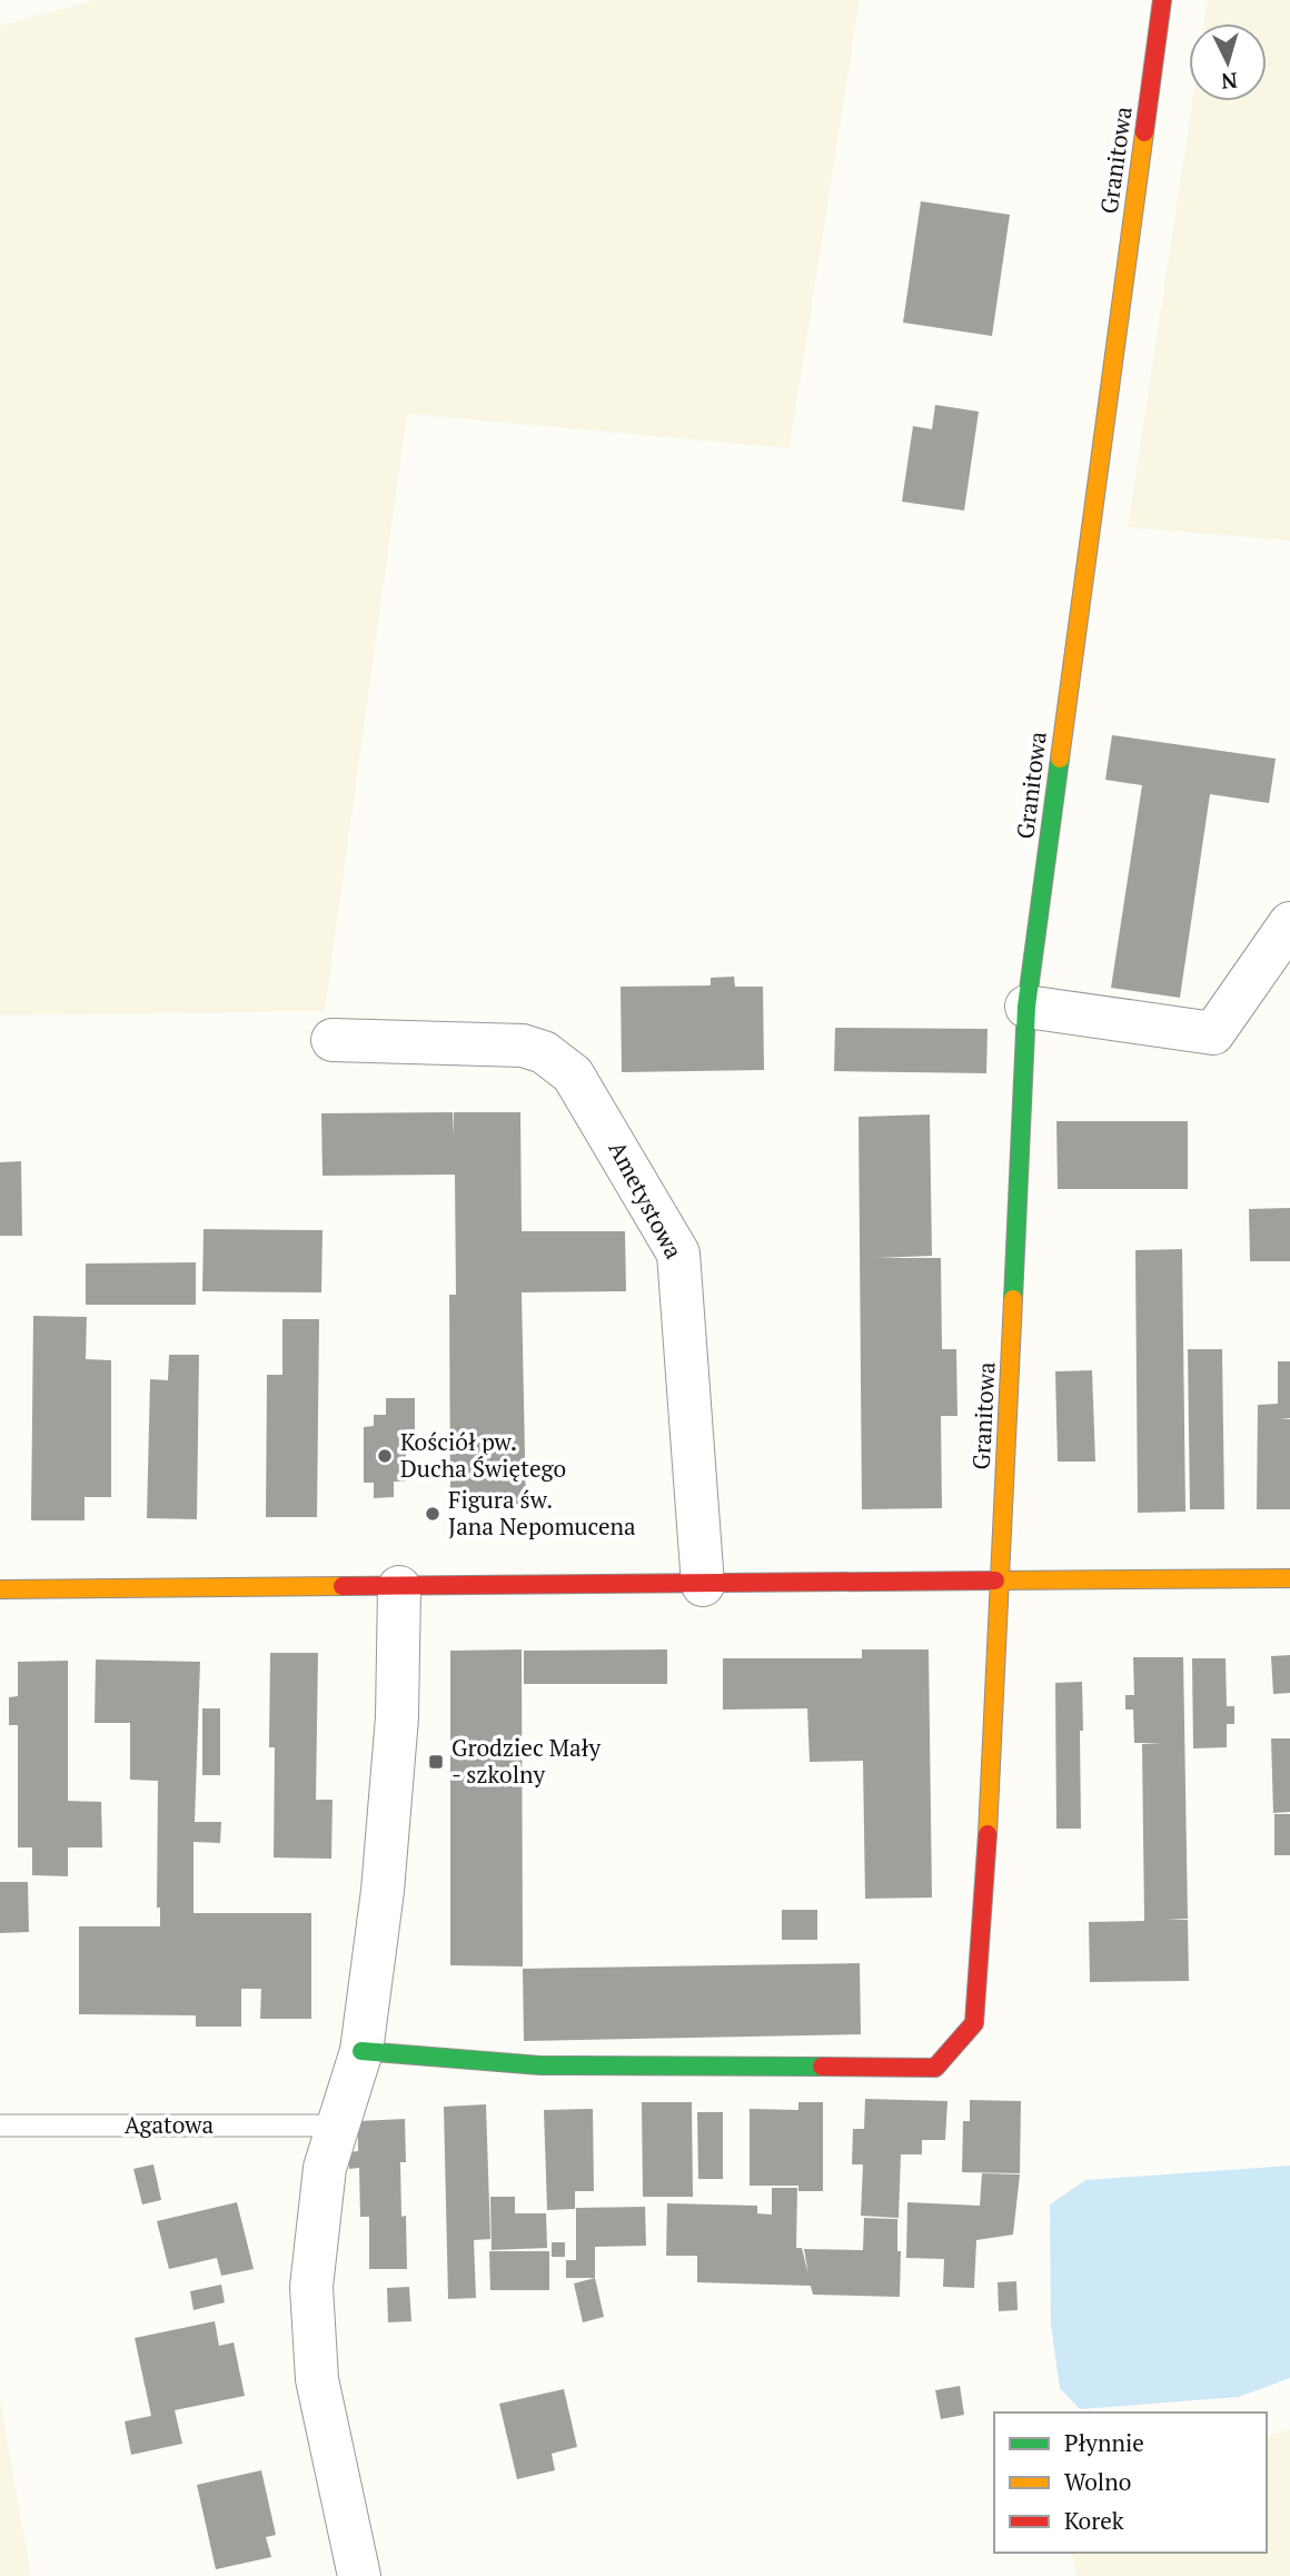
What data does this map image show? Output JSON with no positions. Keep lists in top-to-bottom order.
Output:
{
  "streets": {
    "street": ["Granitowa", "Ametystowa"],
    "lane": ["Agatowa"]
  },
  "places": {
    "other": ["Kościół pw. Ducha Świętego", "Figura św. Jana Nepomucena"],
    "transit": ["Grodziec Mały - szkolny"]
  },
  "legend": ["Płynnie", "Wolno", "Korek"],
  "north": "bottom"
}
